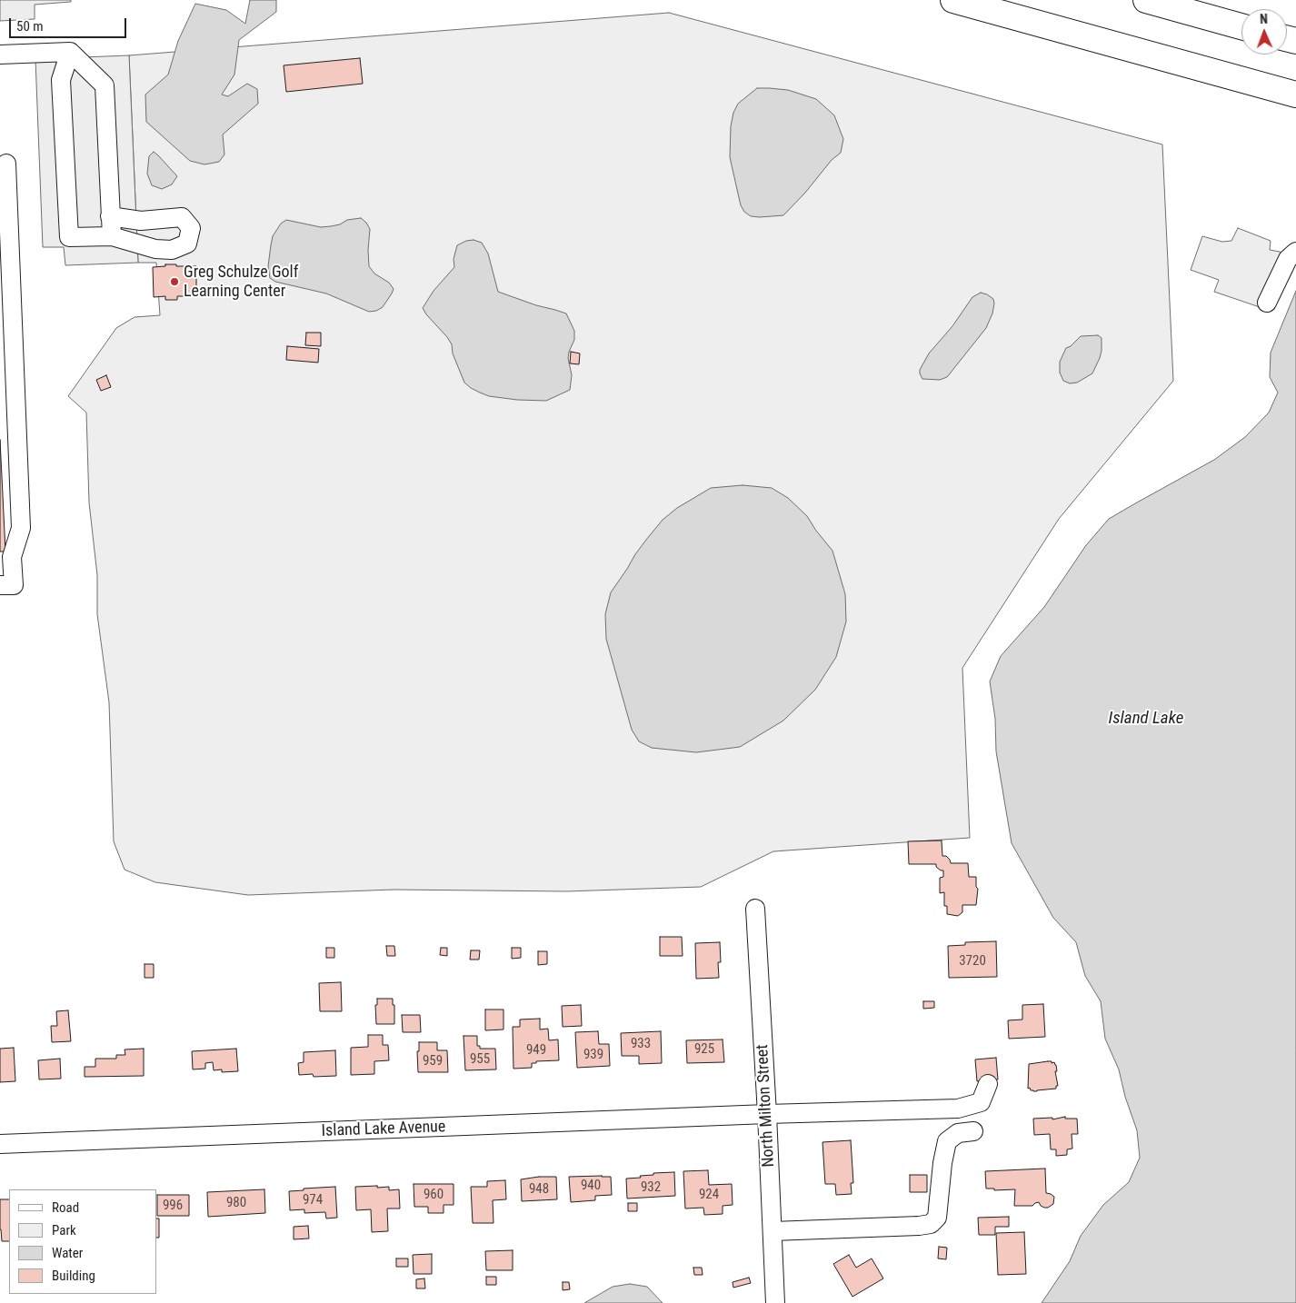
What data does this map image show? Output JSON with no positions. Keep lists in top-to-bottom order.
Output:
{
  "streets": {
    "street": ["North Milton Street", "Island Lake Avenue"]
  },
  "crossings": [
    ["North Milton Street", "Island Lake Avenue"]
  ],
  "water": ["Island Lake"],
  "places": ["Greg Schulze Golf Learning Center"],
  "house_numbers": [
    "3720",
    "933",
    "925",
    "949",
    "939",
    "955",
    "959",
    "940",
    "932",
    "948",
    "960",
    "924",
    "974",
    "980",
    "996"
  ],
  "legend": [
    "Road",
    "Park",
    "Water",
    "Building"
  ],
  "scale_bar": "50 m",
  "north": "top"
}
